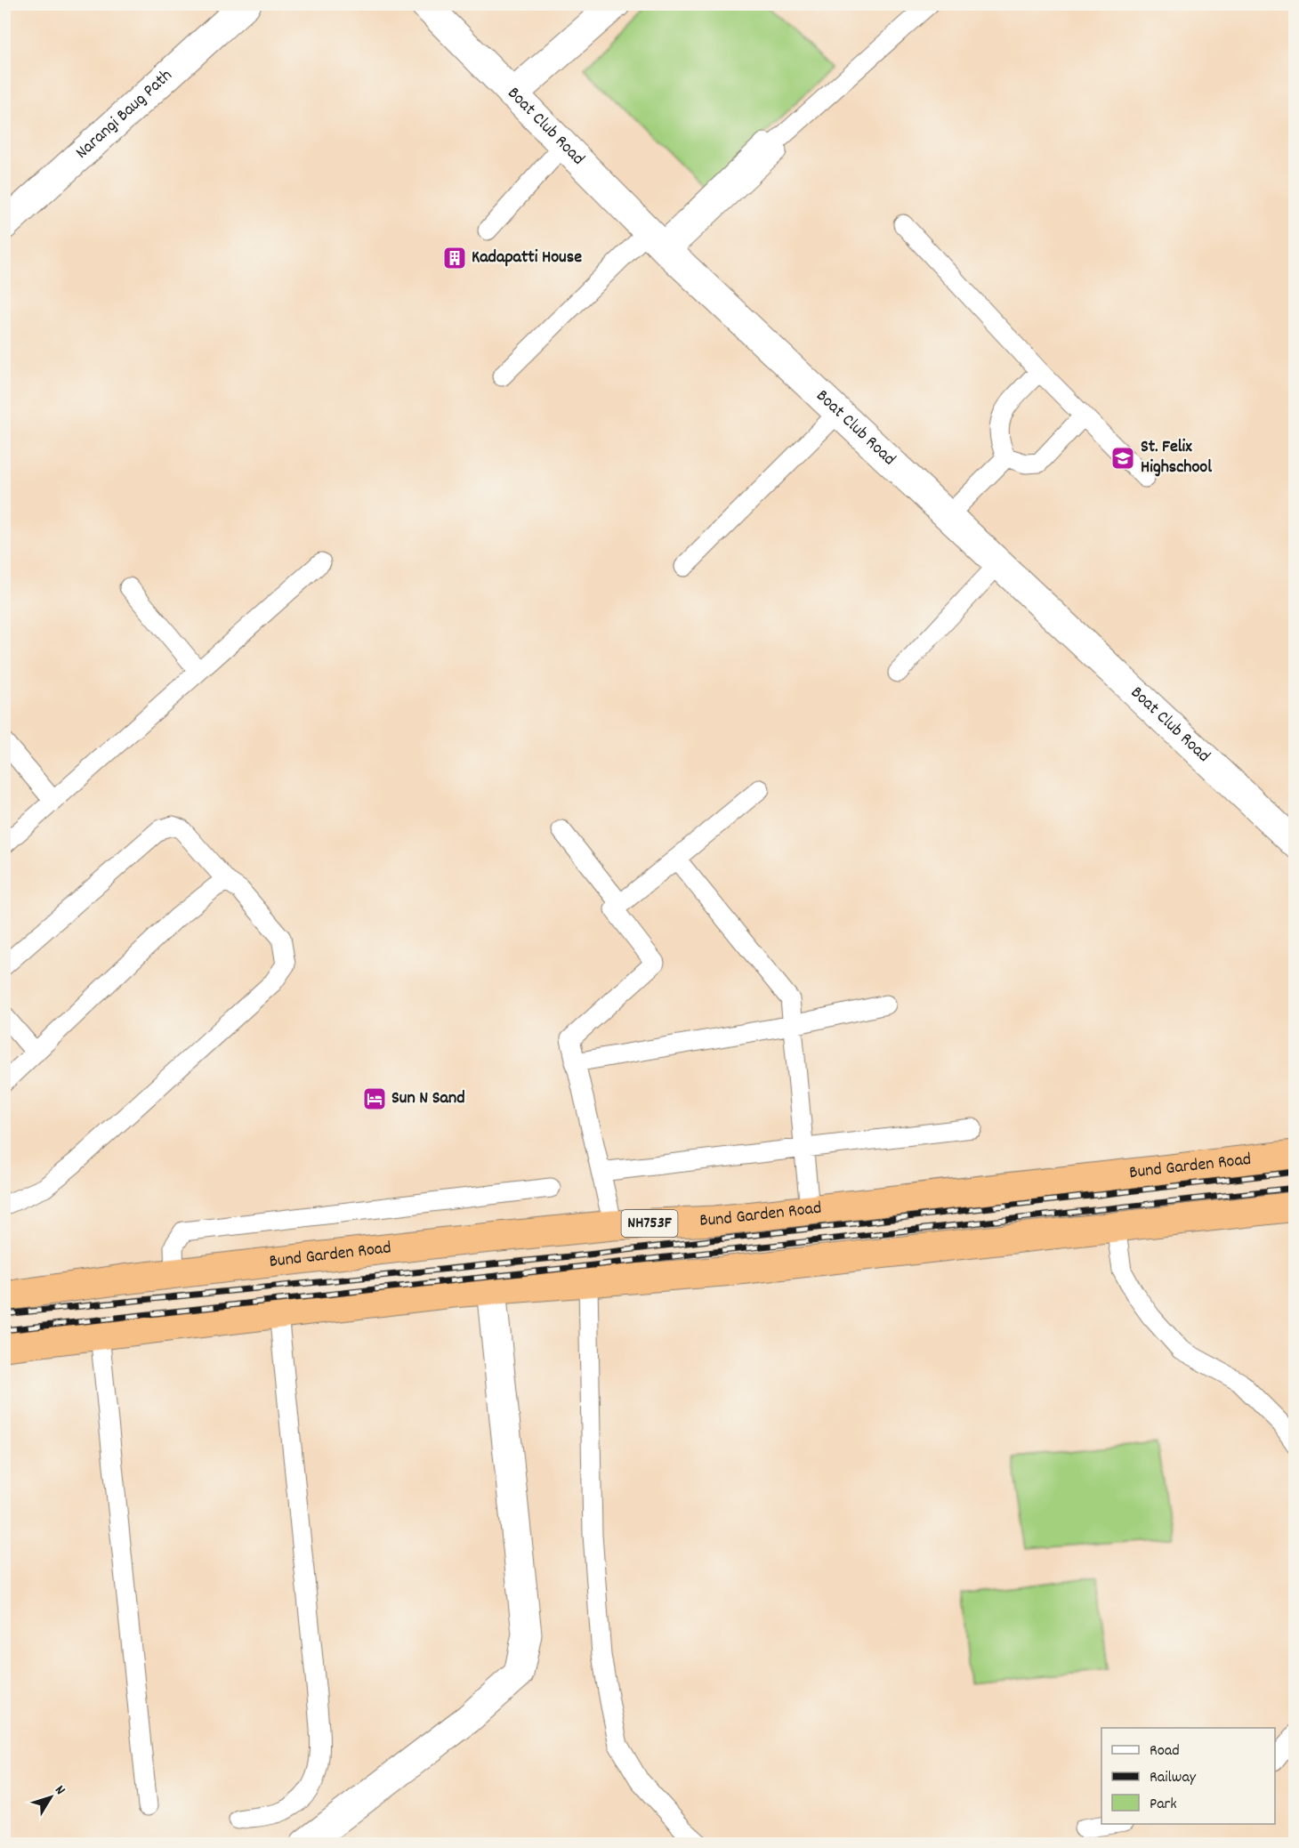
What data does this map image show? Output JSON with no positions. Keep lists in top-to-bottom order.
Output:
{
  "streets": {
    "highway": ["Bund Garden Road", "NH753F"],
    "street": ["Narangi Baug Path", "Boat Club Road"]
  },
  "places": {
    "building": ["Kadapatti House"],
    "school or university": ["St. Felix Highschool"],
    "hotel": ["Sun N Sand"]
  },
  "legend": ["Road", "Railway", "Park"],
  "north": "top right"
}
